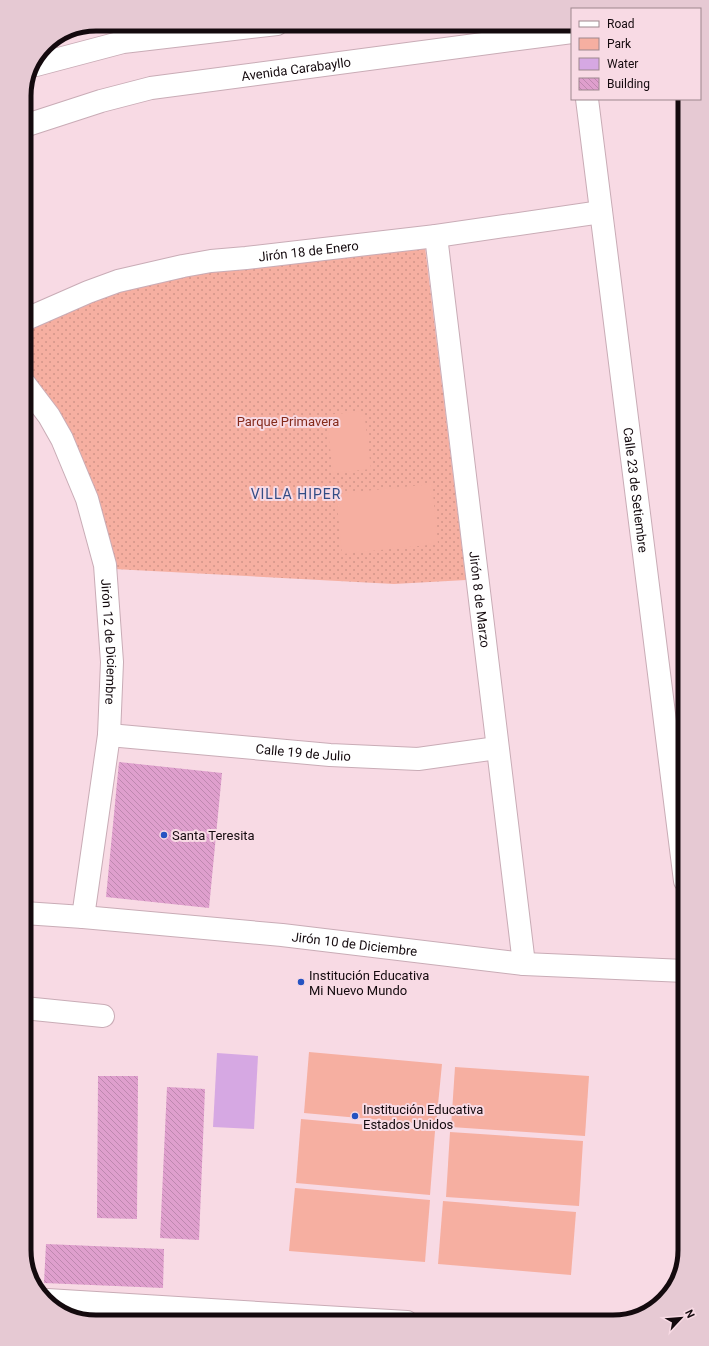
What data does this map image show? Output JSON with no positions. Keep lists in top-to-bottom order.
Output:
{
  "streets": {
    "street": [
      "Avenida Carabayllo",
      "Jirón 18 de Enero",
      "Calle 23 de Setiembre",
      "Jirón 8 de Marzo",
      "Jirón 12 de Diciembre",
      "Calle 19 de Julio",
      "Jirón 10 de Diciembre"
    ]
  },
  "crossings": [
    ["Jirón 18 de Enero", "Calle 23 de Setiembre"],
    ["Jirón 18 de Enero", "Jirón 8 de Marzo"],
    ["Jirón 8 de Marzo", "Calle 19 de Julio"],
    ["Jirón 8 de Marzo", "Jirón 10 de Diciembre"],
    ["Jirón 12 de Diciembre", "Calle 19 de Julio"],
    ["Jirón 12 de Diciembre", "Jirón 10 de Diciembre"]
  ],
  "districts": ["VILLA HIPER"],
  "parks": ["Parque Primavera"],
  "places": ["Santa Teresita", "Institución Educativa Mi Nuevo Mundo", "Institución Educativa Estados Unidos"],
  "legend": [
    "Road",
    "Park",
    "Water",
    "Building"
  ],
  "north": "top right"
}
